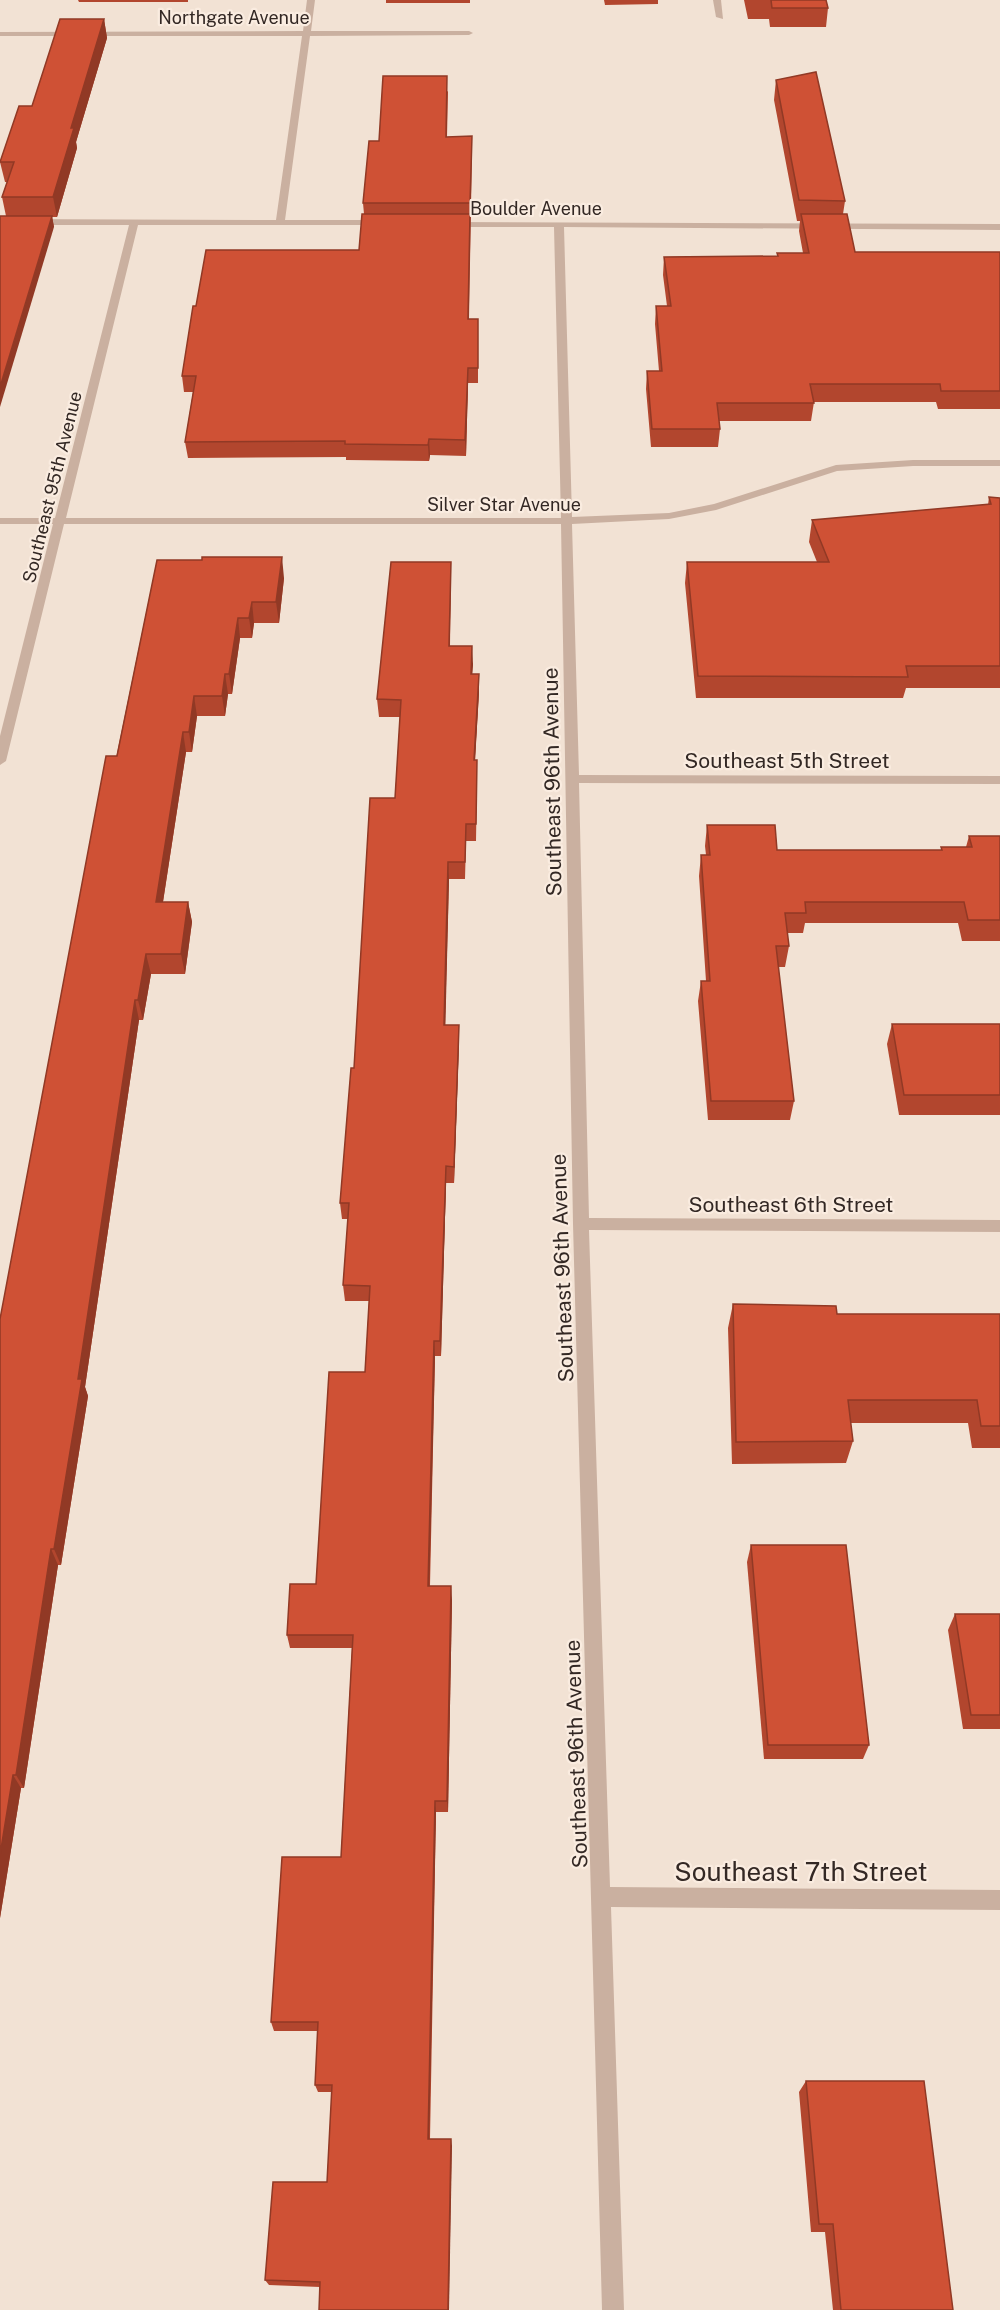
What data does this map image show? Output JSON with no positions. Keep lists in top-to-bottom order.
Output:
{
  "streets": {
    "street": [
      "Northgate Avenue",
      "Boulder Avenue",
      "Southeast 95th Avenue",
      "Silver Star Avenue",
      "Southeast 5th Street",
      "Southeast 96th Avenue",
      "Southeast 6th Street",
      "Southeast 7th Street"
    ]
  },
  "crossings": [
    ["Boulder Avenue", "Southeast 96th Avenue"],
    ["Southeast 95th Avenue", "Silver Star Avenue"],
    ["Silver Star Avenue", "Southeast 96th Avenue"],
    ["Southeast 5th Street", "Southeast 96th Avenue"],
    ["Southeast 96th Avenue", "Southeast 6th Street"],
    ["Southeast 96th Avenue", "Southeast 7th Street"]
  ]
}
